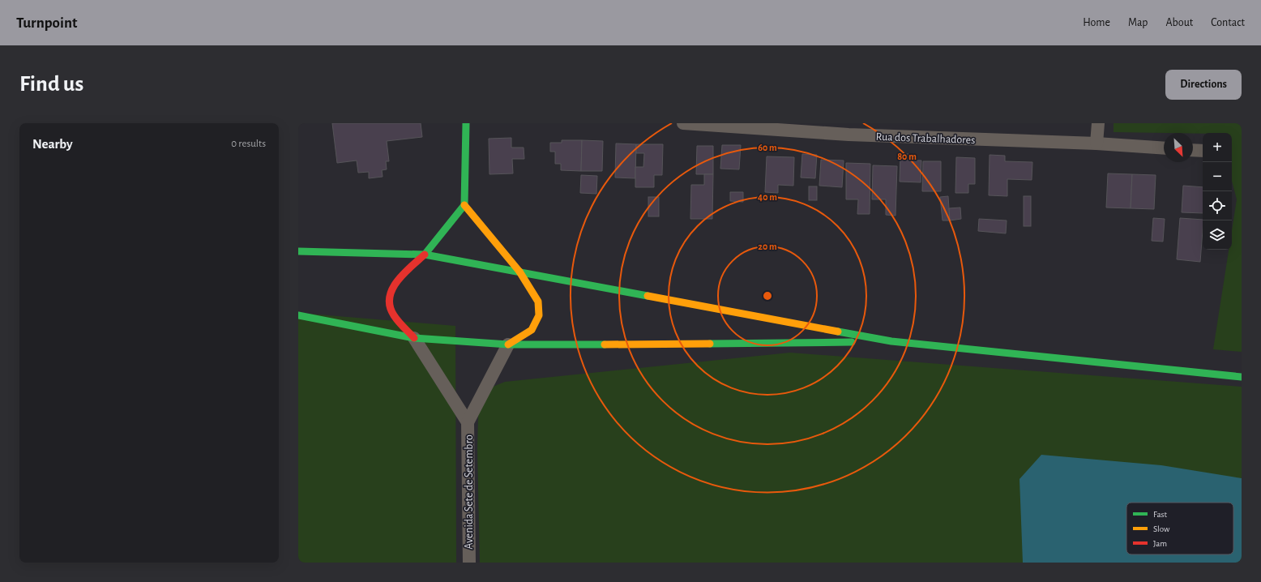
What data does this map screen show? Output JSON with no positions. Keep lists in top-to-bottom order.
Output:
{
  "streets": {
    "street": ["Rua dos Trabalhadores", "Avenida Sete de Setembro"]
  },
  "legend": ["Fast", "Slow", "Jam"],
  "north": "bottom right",
  "page": {
    "header": "Turnpoint",
    "nav": [
      "Home",
      "Map",
      "About",
      "Contact"
    ],
    "buttons": "Directions",
    "title": "Find us",
    "heading": ["Nearby", "0 results"],
    "map_buttons": ["+", "−"]
  },
  "rings": [
    "60 m",
    "80 m",
    "40 m",
    "20 m"
  ]
}
